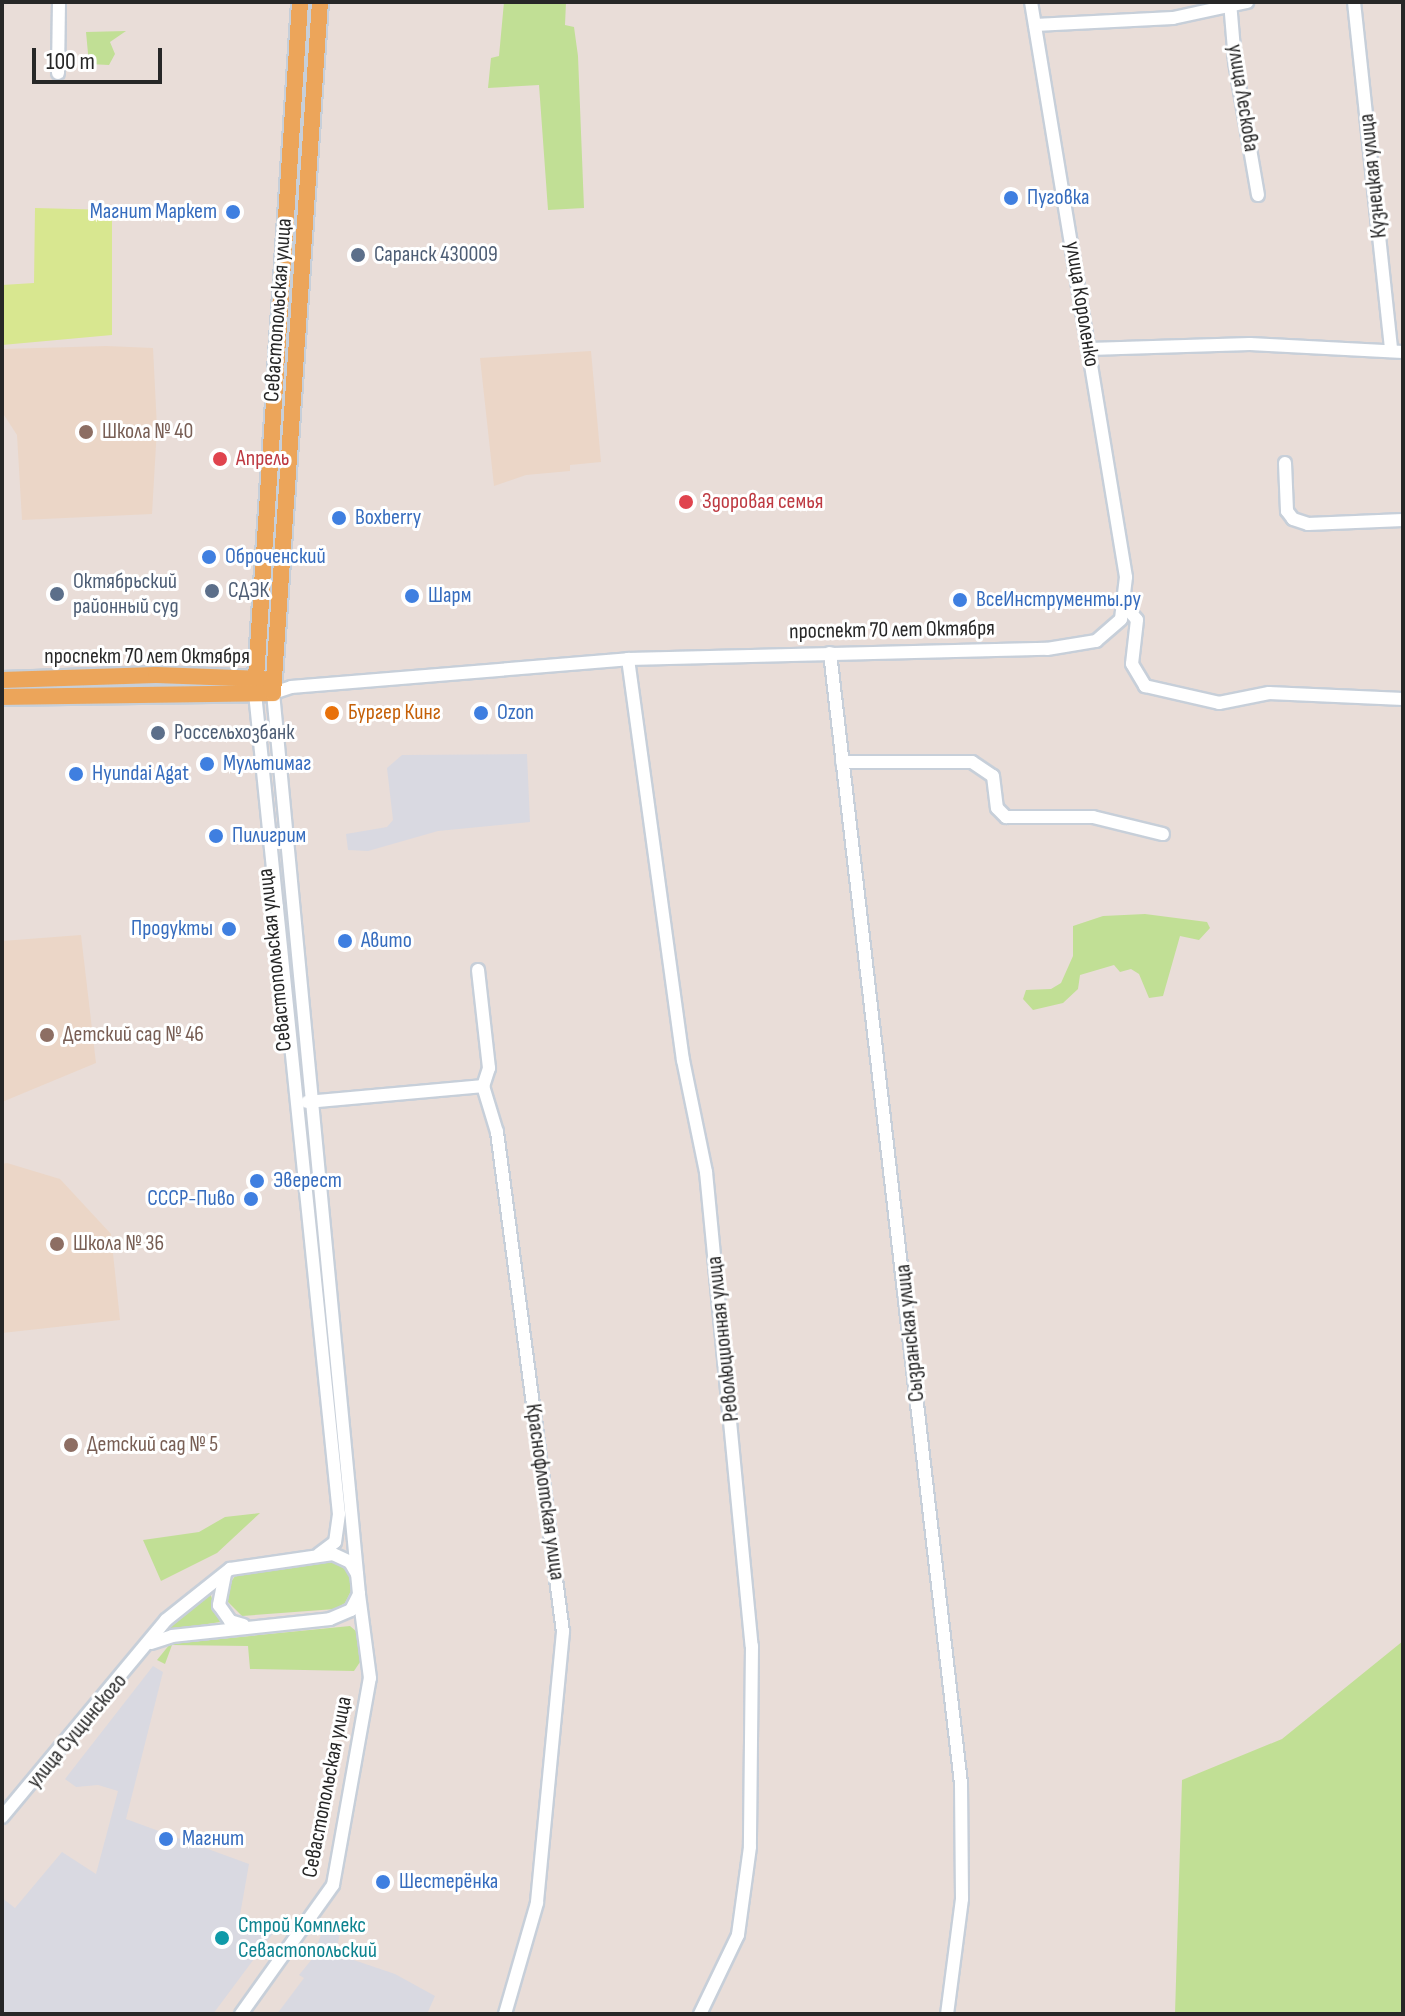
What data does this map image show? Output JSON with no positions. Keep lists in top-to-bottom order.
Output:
{
  "streets": {
    "main road": ["Севастопольская улица", "проспект 70 лет Октября"],
    "street": [
      "улица Лескова",
      "Кузнецкая улица",
      "улица Короленко",
      "Сызранская улица",
      "Революционная улица",
      "Краснофлотская улица",
      "улица Сущинского"
    ]
  },
  "crossings": [
    ["Кузнецкая улица", "улица Короленко"],
    ["улица Короленко", "проспект 70 лет Октября"],
    ["Севастопольская улица", "проспект 70 лет Октября"],
    ["проспект 70 лет Октября", "Сызранская улица"],
    ["проспект 70 лет Октября", "Революционная улица"]
  ],
  "places": [
    "Пуговка",
    "Магнит Маркет",
    "Саранск 430009",
    "Школа № 40",
    "Апрель",
    "Здоровая семья",
    "Boxberry",
    "Оброченский",
    "СДЭК",
    "Октябрьский районный суд",
    "Шарм",
    "ВсеИнструменты.ру",
    "Бургер Кинг",
    "Ozon",
    "Россельхозбанк",
    "Мультимаг",
    "Hyundai Agat",
    "Пилигрим",
    "Продукты",
    "Авито",
    "Детский сад № 46",
    "Эверест",
    "СССР-Пиво",
    "Школа № 36",
    "Детский сад № 5",
    "Магнит",
    "Шестерёнка",
    "Строй Комплекс Севастопольский"
  ],
  "scale_bar": "100 m"
}
